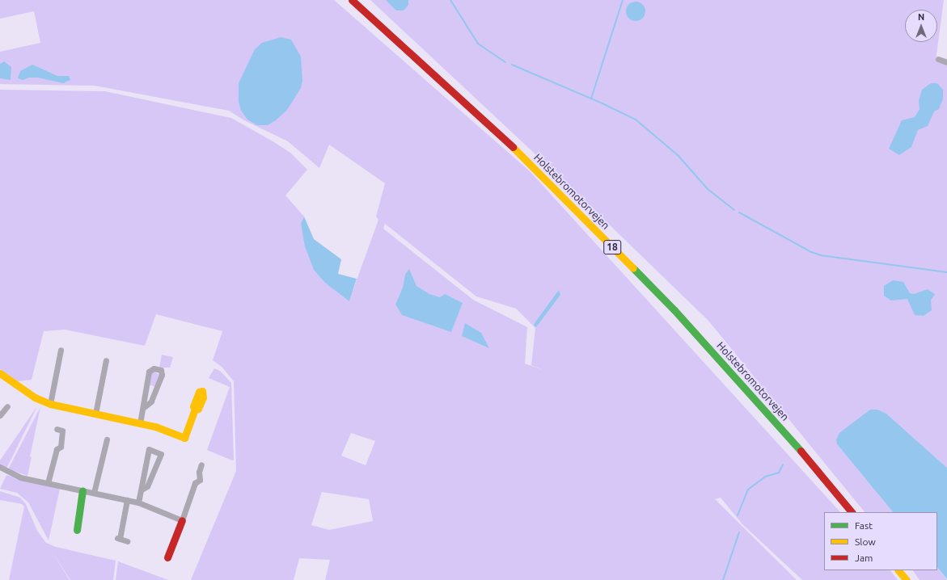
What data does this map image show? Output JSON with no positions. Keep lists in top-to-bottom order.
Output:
{
  "streets": {
    "main road": ["Holstebromotorvejen", "18"]
  },
  "legend": ["Fast", "Slow", "Jam"],
  "north": "top"
}
